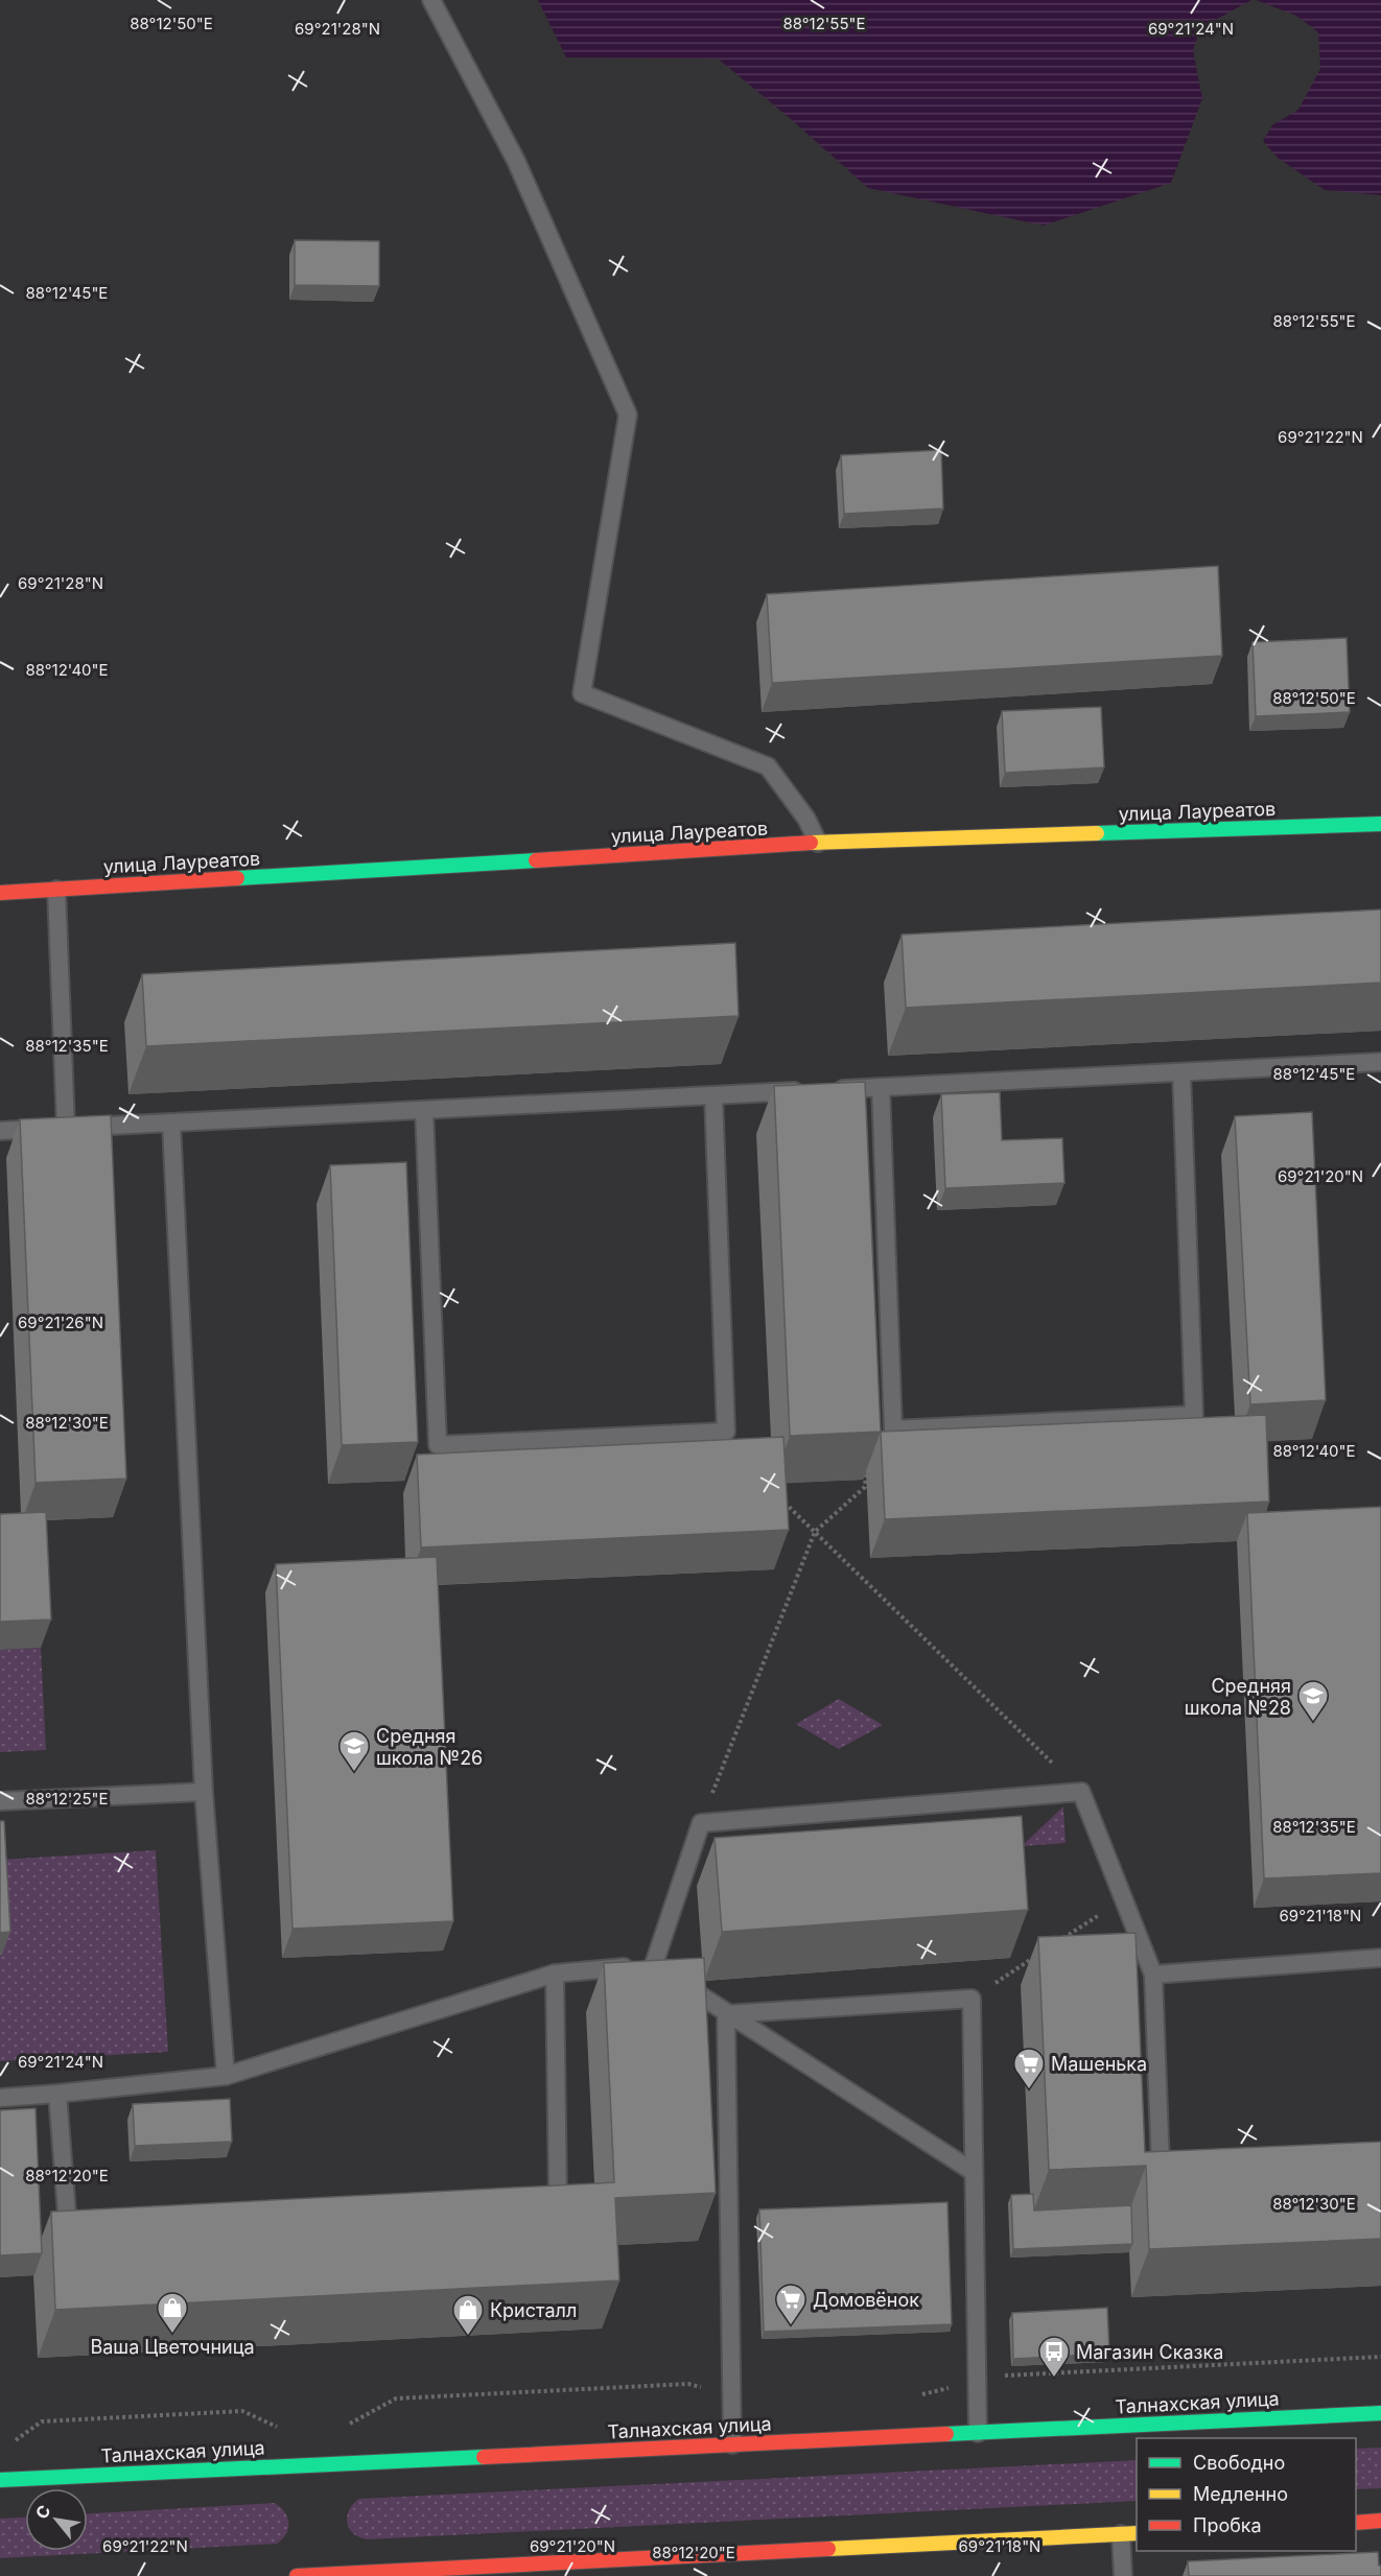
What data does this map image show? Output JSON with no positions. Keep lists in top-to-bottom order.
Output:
{
  "streets": {
    "street": ["улица Лауреатов", "Талнахская улица"]
  },
  "places": {
    "school or university": ["Средняя школа №28", "Средняя школа №26"],
    "supermarket": ["Машенька", "Домовёнок"],
    "shop": ["Ваша Цветочница", "Кристалл"],
    "bus stop": ["Магазин Сказка"]
  },
  "legend": ["Свободно", "Медленно", "Пробка"],
  "north": "top left",
  "coordinates": [
    "88°12'50\"E",
    "88°12'55\"E",
    "69°21'28\"N",
    "69°21'24\"N",
    "88°12'45\"E",
    "69°21'22\"N",
    "88°12'40\"E",
    "88°12'35\"E",
    "69°21'20\"N",
    "69°21'26\"N",
    "88°12'30\"E",
    "88°12'25\"E",
    "69°21'18\"N",
    "88°12'20\"E"
  ]
}
